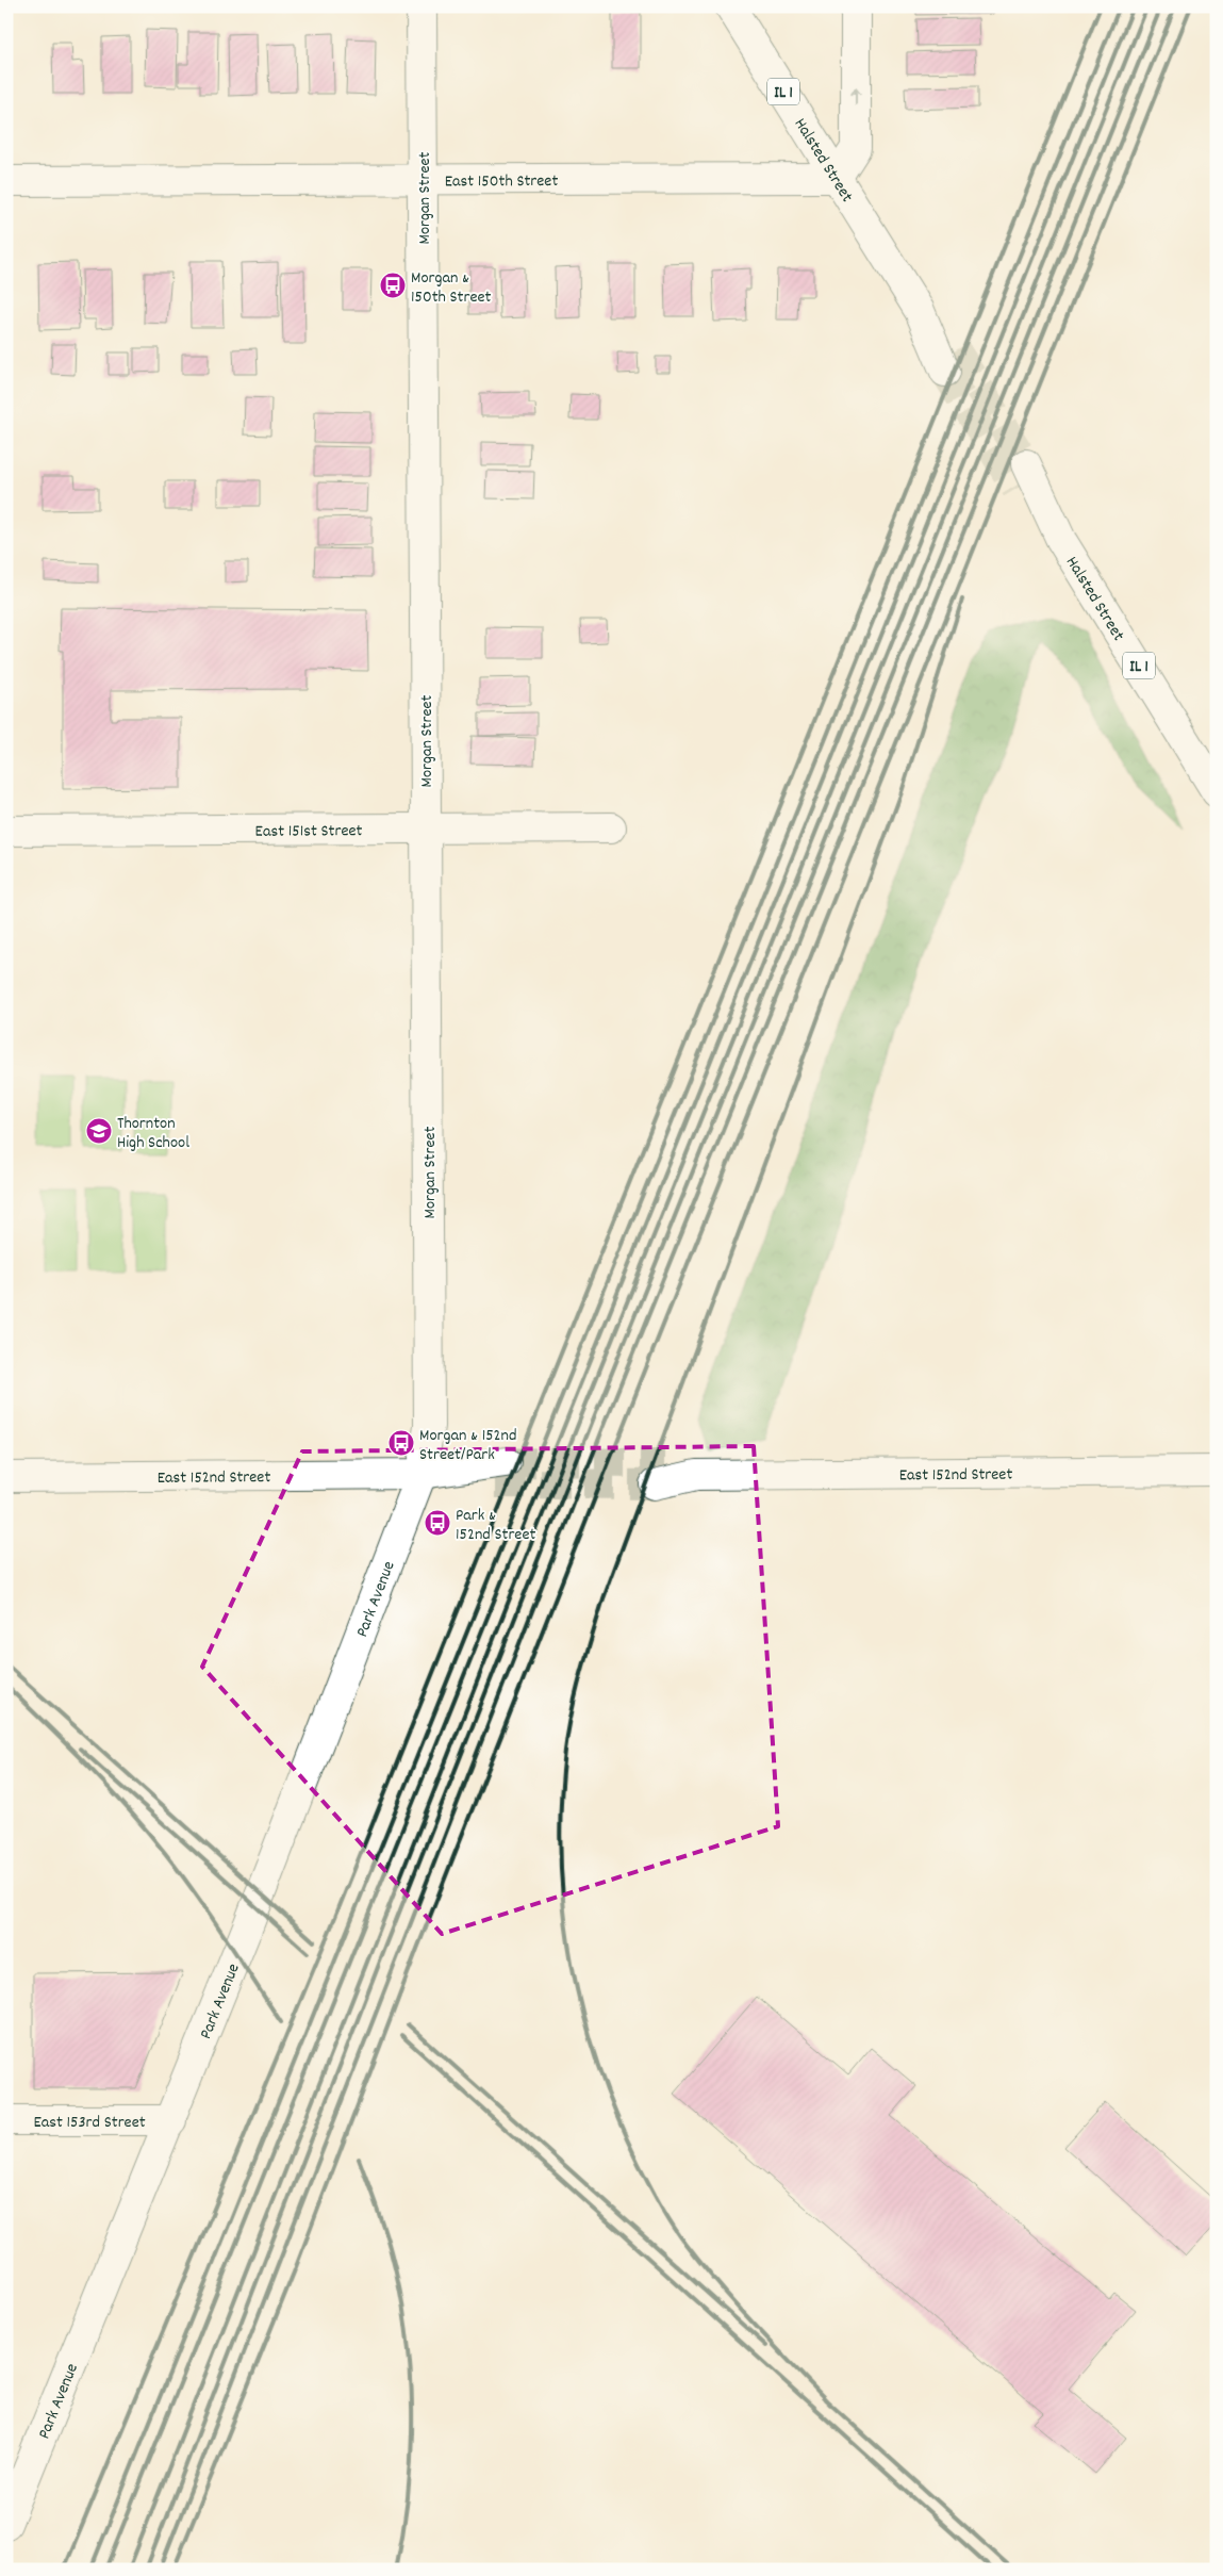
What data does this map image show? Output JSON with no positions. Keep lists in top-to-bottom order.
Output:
{
  "streets": {
    "street": [
      "IL 1",
      "Halsted Street",
      "East 150th Street",
      "Morgan Street",
      "East 151st Street",
      "East 152nd Street",
      "Park Avenue",
      "East 153rd Street"
    ]
  },
  "crossings": [
    ["Halsted Street", "East 150th Street"],
    ["East 150th Street", "Morgan Street"],
    ["Morgan Street", "East 151st Street"],
    ["Morgan Street", "East 152nd Street"],
    ["Morgan Street", "Park Avenue"],
    ["East 152nd Street", "Park Avenue"],
    ["Park Avenue", "East 153rd Street"]
  ],
  "places": {
    "bus stop": ["Morgan & 150th Street", "Morgan & 152nd Street/Park", "Park & 152nd Street"],
    "school or university": ["Thornton High School"]
  }
}
